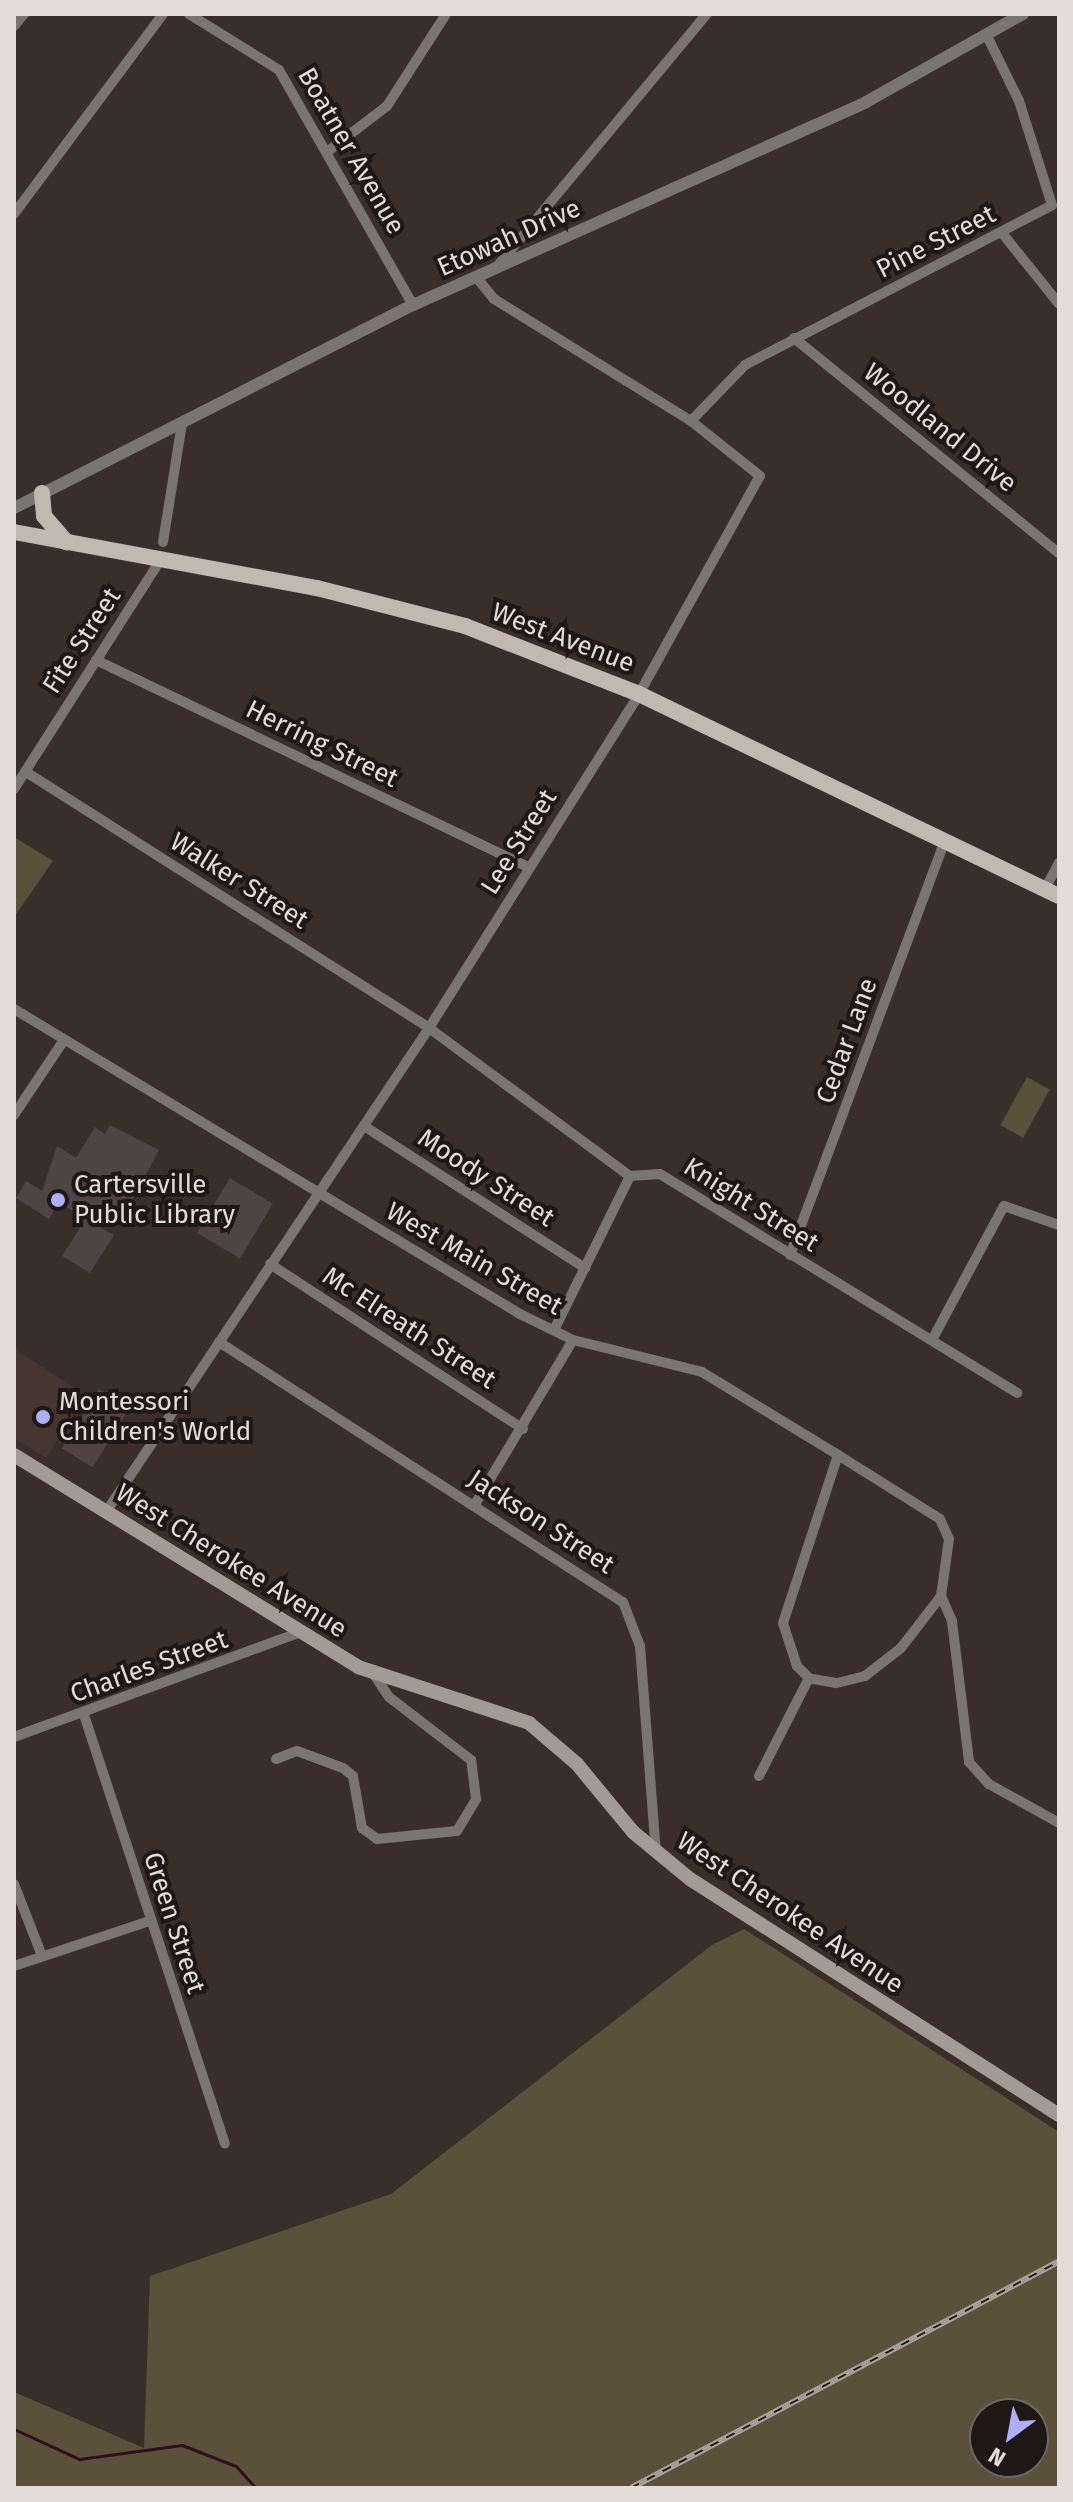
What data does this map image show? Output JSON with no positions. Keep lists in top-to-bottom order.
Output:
{
  "streets": {
    "main road": ["West Avenue", "West Cherokee Avenue"],
    "street": [
      "Boatner Avenue",
      "Etowah Drive",
      "Pine Street",
      "Woodland Drive",
      "Fite Street",
      "Herring Street",
      "Lee Street",
      "Walker Street",
      "Cedar Lane",
      "Moody Street",
      "Knight Street",
      "West Main Street",
      "Mc Elreath Street",
      "Jackson Street",
      "Charles Street",
      "Green Street"
    ]
  },
  "crossings": [
    ["Boatner Avenue", "Etowah Drive"],
    ["Etowah Drive", "Pine Street"],
    ["Etowah Drive", "Fite Street"],
    ["Etowah Drive", "Lee Street"],
    ["Pine Street", "Woodland Drive"],
    ["Pine Street", "Lee Street"],
    ["West Avenue", "Fite Street"],
    ["West Avenue", "Lee Street"],
    ["West Avenue", "Cedar Lane"],
    ["Fite Street", "Herring Street"],
    ["Fite Street", "Walker Street"],
    ["Herring Street", "Lee Street"],
    ["Lee Street", "Walker Street"],
    ["Lee Street", "Moody Street"],
    ["Lee Street", "West Main Street"],
    ["Lee Street", "Mc Elreath Street"],
    ["Lee Street", "Jackson Street"],
    ["Lee Street", "West Cherokee Avenue"],
    ["Cedar Lane", "Knight Street"],
    ["Jackson Street", "West Cherokee Avenue"],
    ["West Cherokee Avenue", "Charles Street"],
    ["Charles Street", "Green Street"]
  ],
  "places": ["Cartersville Public Library", "Montessori Children's World"],
  "north": "bottom left"
}
